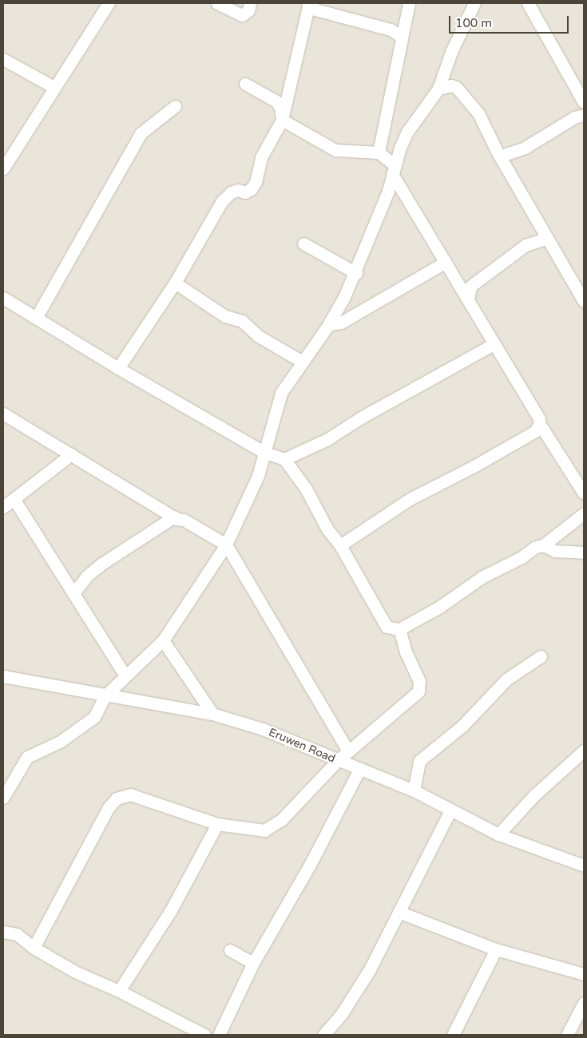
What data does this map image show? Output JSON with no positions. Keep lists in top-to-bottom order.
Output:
{
  "streets": {
    "street": ["Eruwen Road"]
  },
  "scale_bar": "100 m"
}
